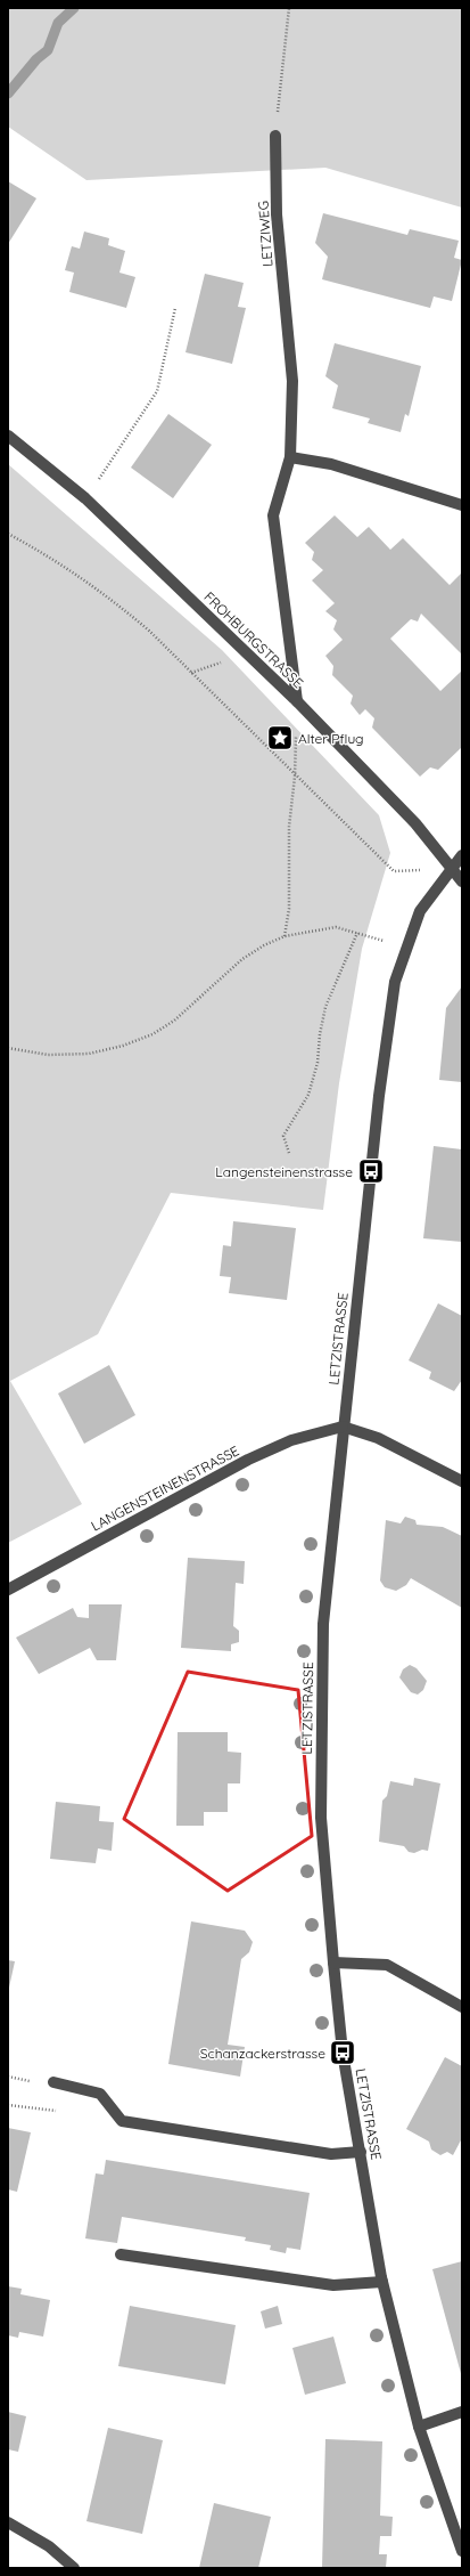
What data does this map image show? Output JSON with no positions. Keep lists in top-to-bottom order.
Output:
{
  "streets": {
    "street": [
      "LETZIWEG",
      "FROHBURGSTRASSE",
      "LETZISTRASSE",
      "LANGENSTEINENSTRASSE"
    ]
  },
  "crossings": [
    ["LETZIWEG", "FROHBURGSTRASSE"],
    ["FROHBURGSTRASSE", "LETZISTRASSE"],
    ["LETZISTRASSE", "LANGENSTEINENSTRASSE"]
  ],
  "places": {
    "place": ["Alter Pflug"],
    "bus stop": ["Langensteinenstrasse", "Schanzackerstrasse"]
  }
}
